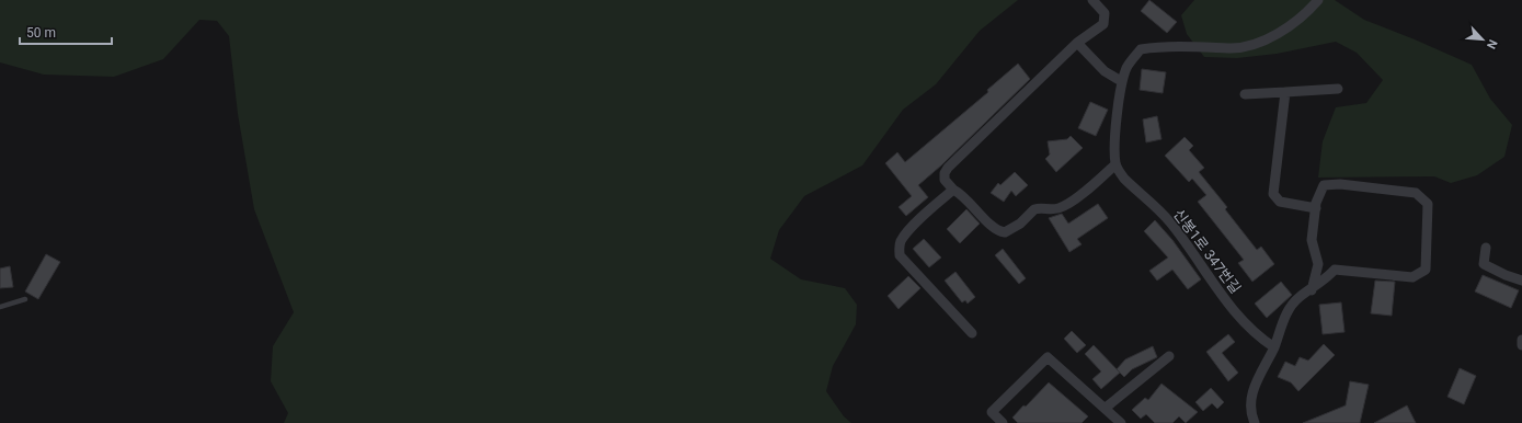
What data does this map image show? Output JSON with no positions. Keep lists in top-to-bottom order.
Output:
{
  "streets": {
    "street": ["신봉1로 347번길"]
  },
  "scale_bar": "50 m",
  "north": "bottom right"
}
